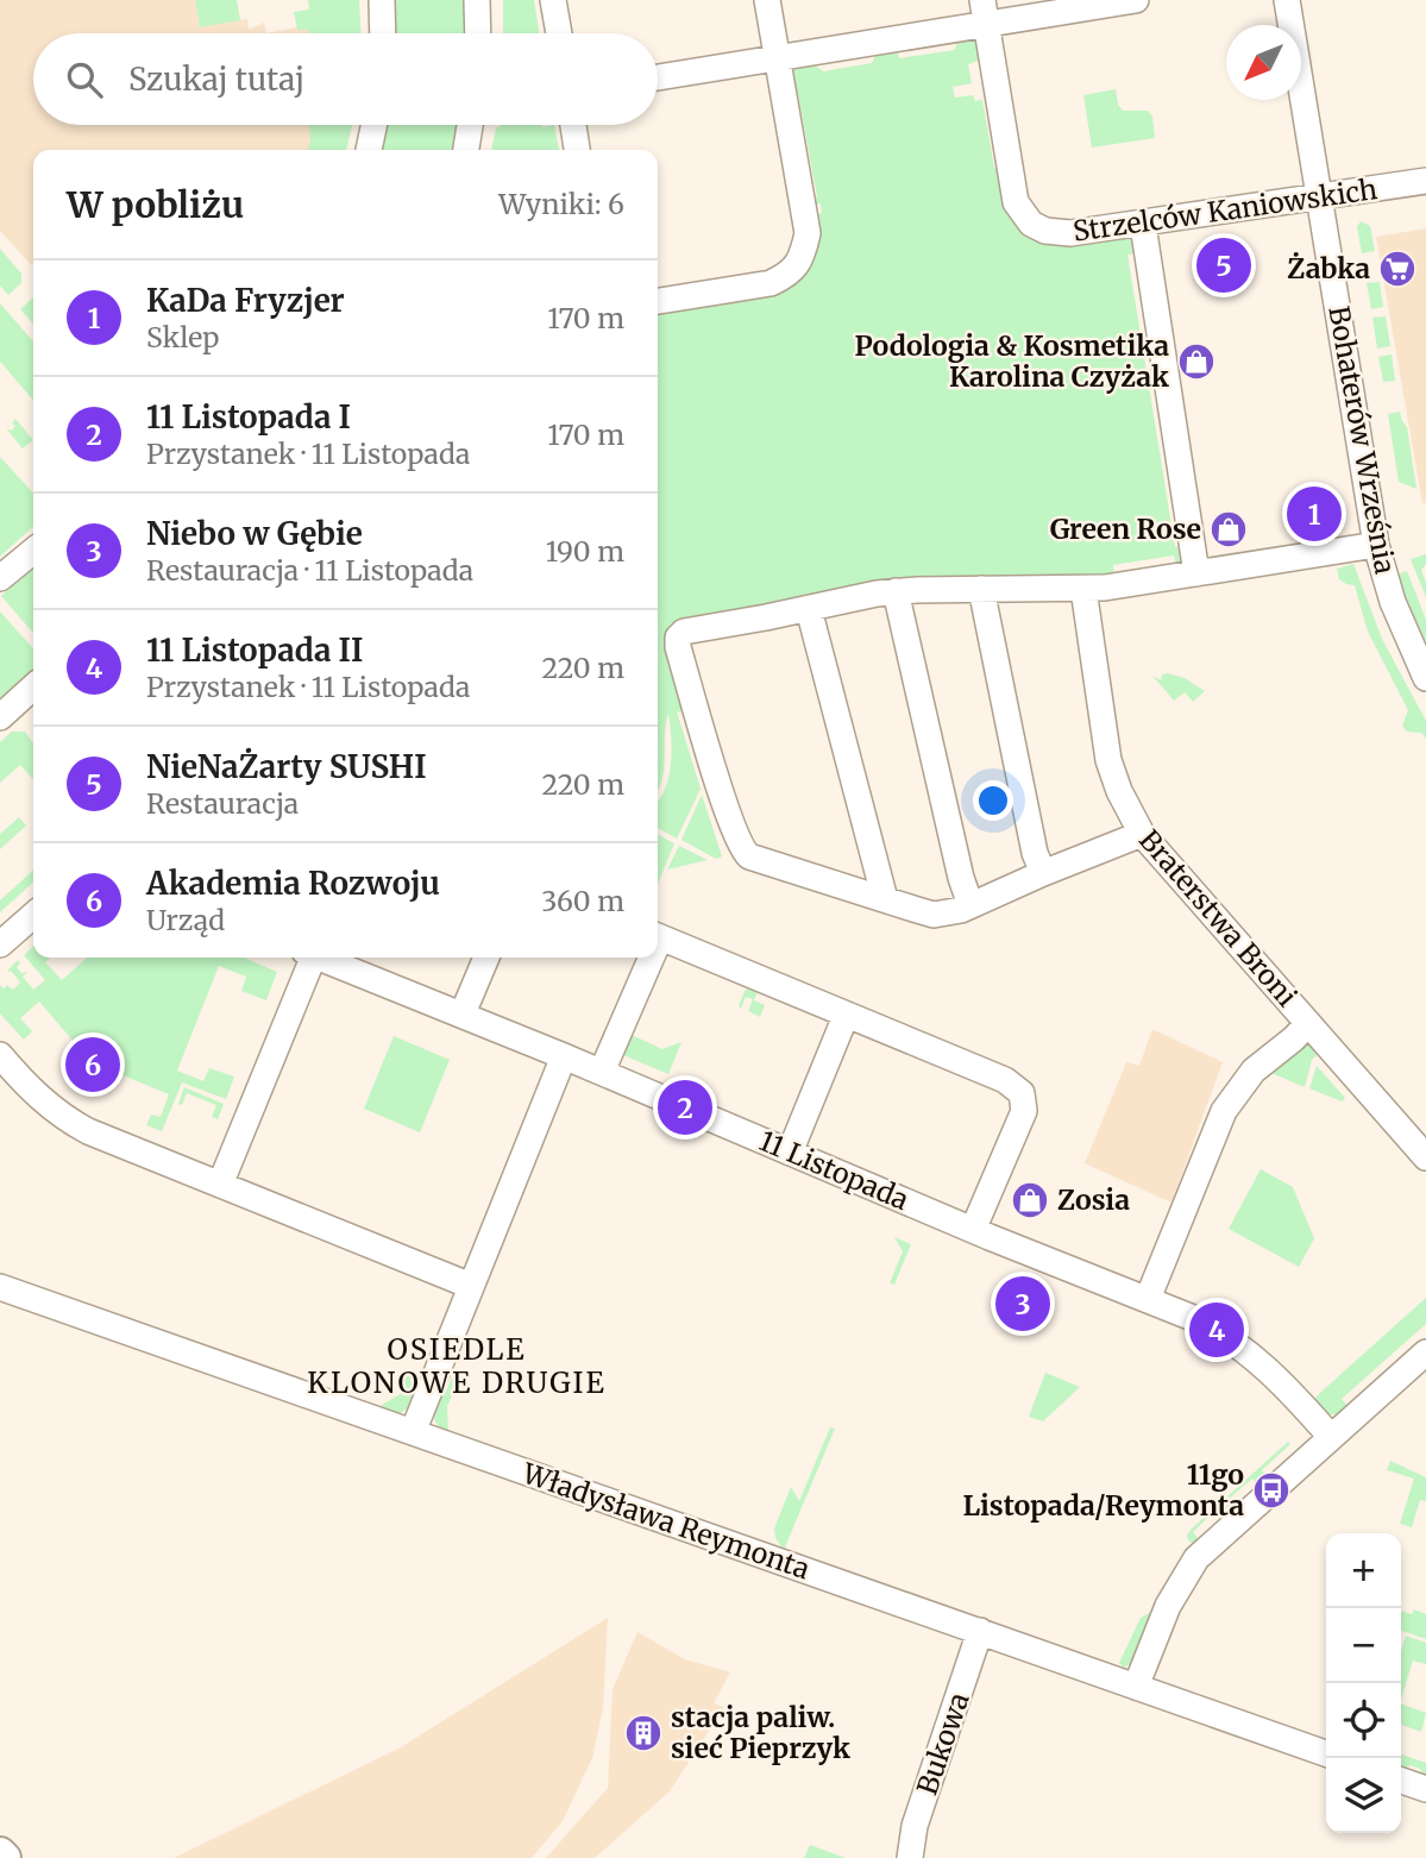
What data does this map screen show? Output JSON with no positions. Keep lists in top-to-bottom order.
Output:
{
  "streets": {
    "street": [
      "Strzelców Kaniowskich",
      "Bohaterów Września",
      "Braterstwa Broni",
      "11 Listopada",
      "Władysława Reymonta",
      "Bukowa"
    ]
  },
  "crossings": [
    ["Strzelców Kaniowskich", "Bohaterów Września"],
    ["Władysława Reymonta", "Bukowa"]
  ],
  "districts": ["OSIEDLE KLONOWE DRUGIE"],
  "places": {
    "supermarket": ["Żabka"],
    "shop": ["Podologia & Kosmetika Karolina Czyżak", "Green Rose", "Zosia"],
    "bus stop": ["11go Listopada/Reymonta"],
    "building": ["stacja paliw. sieć Pieprzyk"]
  },
  "north": "bottom left",
  "page": {
    "search": "Szukaj tutaj",
    "heading": ["W pobliżu", "Wyniki: 6"],
    "pins": [
      "5",
      "1",
      "6",
      "2",
      "3",
      "4"
    ],
    "list": [
      {
        "mark": "1",
        "name": "KaDa Fryzjer",
        "note": "Sklep",
        "value": "170 m"
      },
      {
        "mark": "2",
        "name": "11 Listopada I",
        "note": "Przystanek · 11 Listopada",
        "value": "170 m"
      },
      {
        "mark": "3",
        "name": "Niebo w Gębie",
        "note": "Restauracja · 11 Listopada",
        "value": "190 m"
      },
      {
        "mark": "4",
        "name": "11 Listopada II",
        "note": "Przystanek · 11 Listopada",
        "value": "220 m"
      },
      {
        "mark": "5",
        "name": "NieNaŻarty SUSHI",
        "note": "Restauracja",
        "value": "220 m"
      },
      {
        "mark": "6",
        "name": "Akademia Rozwoju",
        "note": "Urząd",
        "value": "360 m"
      }
    ],
    "map_buttons": ["+", "−"]
  }
}
